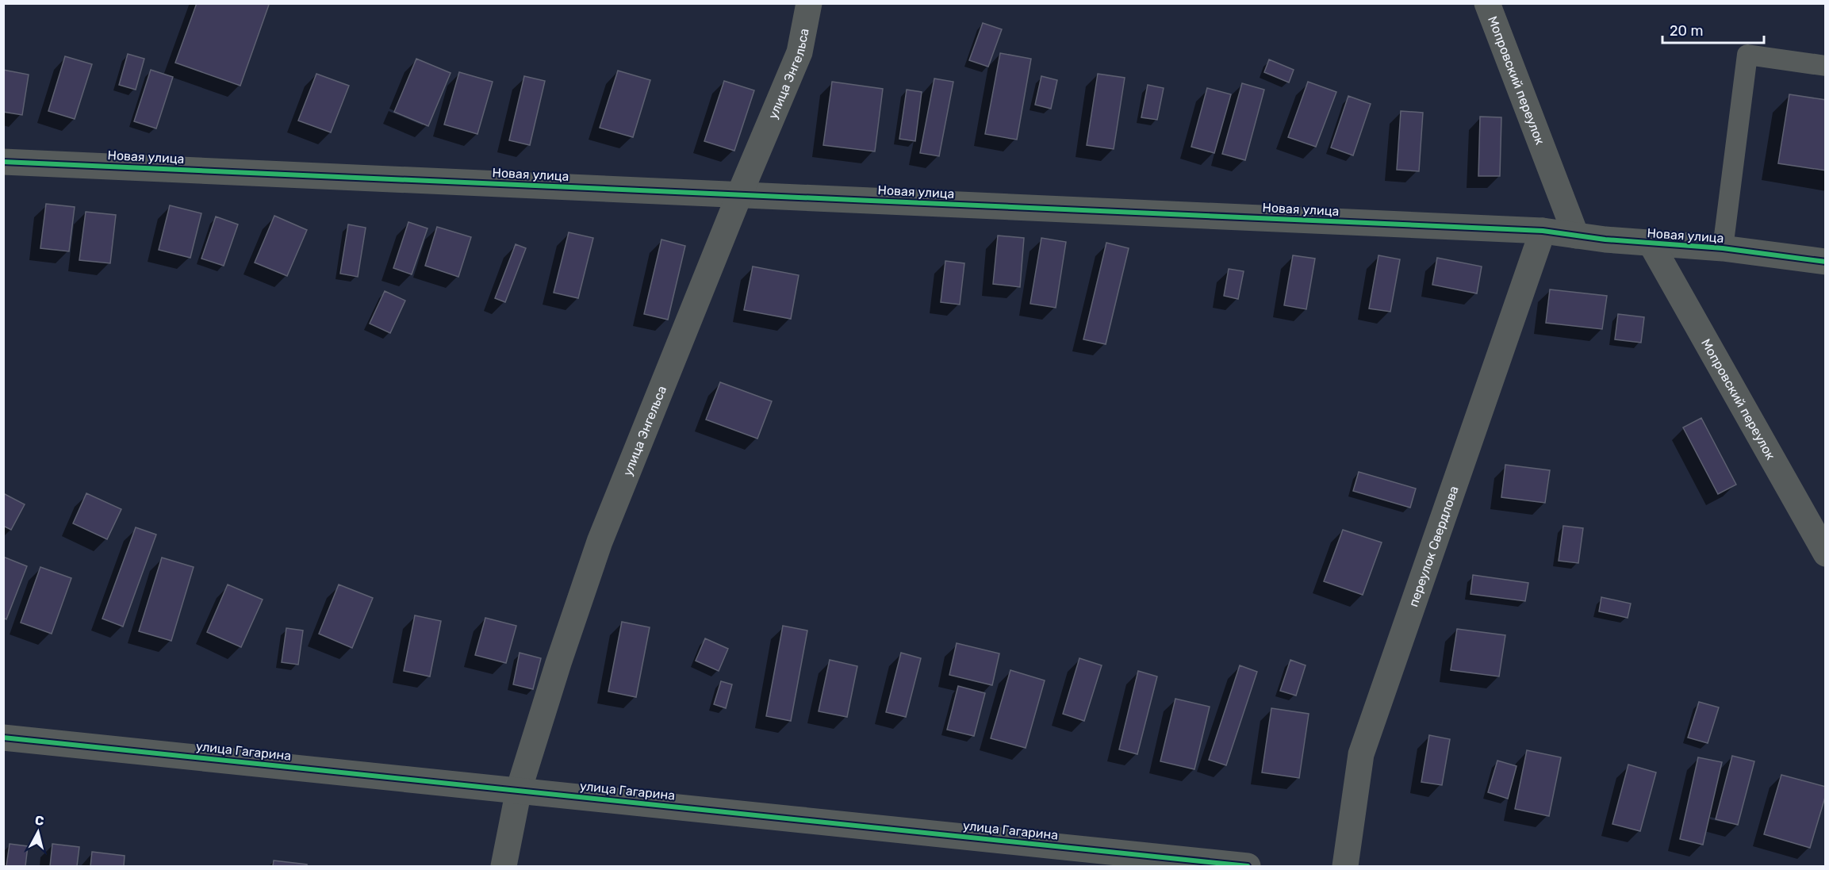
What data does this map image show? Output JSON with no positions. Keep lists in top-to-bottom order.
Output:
{
  "streets": {
    "street": [
      "улица Энгельса",
      "Мопровский переулок",
      "Новая улица",
      "переулок Свердлова",
      "улица Гагарина"
    ]
  },
  "crossings": [
    ["улица Энгельса", "Новая улица"],
    ["улица Энгельса", "улица Гагарина"],
    ["Мопровский переулок", "Новая улица"],
    ["Новая улица", "переулок Свердлова"]
  ],
  "scale_bar": "20 m",
  "north": "top"
}
